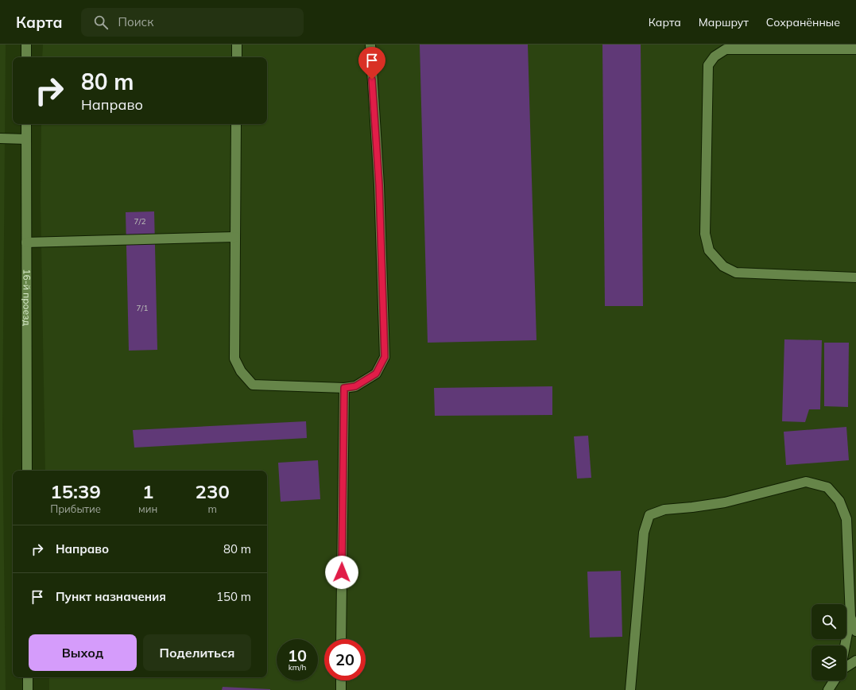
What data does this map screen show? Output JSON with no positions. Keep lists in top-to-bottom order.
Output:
{
  "streets": {
    "street": ["16-й проезд"]
  },
  "house_numbers": ["7/2", "7/1"],
  "page": {
    "header": "Карта",
    "search": "Поиск",
    "nav": ["Карта", "Маршрут", "Сохранённые"],
    "turn": ["80 m", "Направо"],
    "eta": [
      "15:39",
      "Прибытие",
      "1",
      "мин",
      "230",
      "m"
    ],
    "list": [
      {
        "name": "Направо",
        "value": "80 m"
      },
      {
        "name": "Пункт назначения",
        "value": "150 m"
      }
    ],
    "buttons": ["Выход", "Поделиться"],
    "speed": "10 km/h",
    "limit": "20"
  }
}
